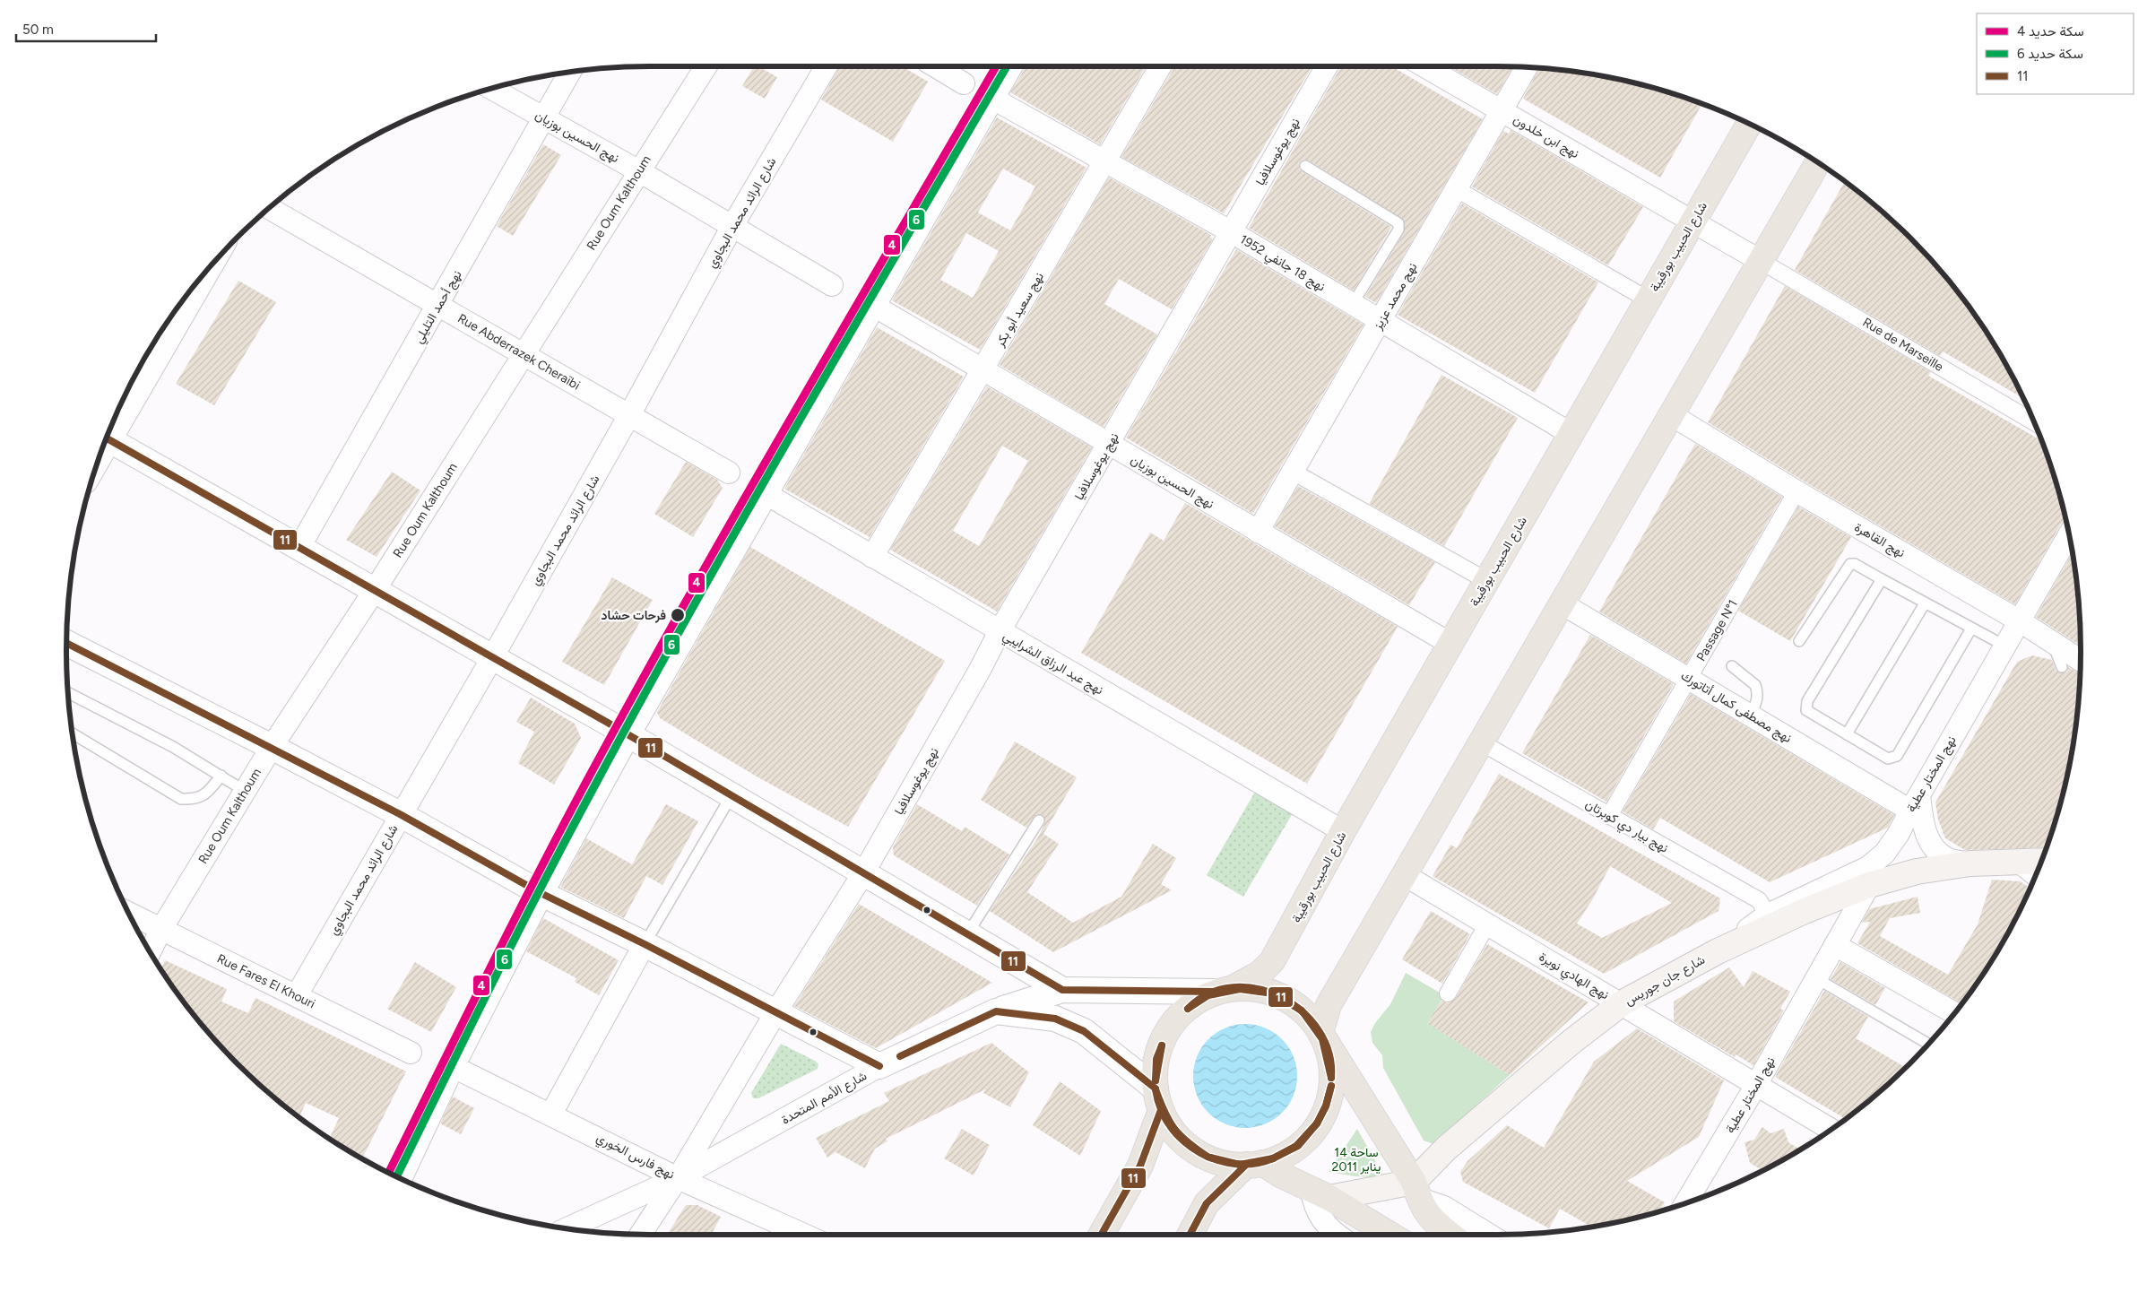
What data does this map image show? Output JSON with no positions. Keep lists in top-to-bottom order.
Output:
{
  "streets": {
    "main road": ["شارع الحبيب بورقيبة", "شارع جان جوريس"],
    "street": [
      "نهج الحسين بوزيان",
      "نهج ابن خلدون",
      "نهج يوغوسلافيا",
      "Rue Oum Kalthoum",
      "شارع الرائد محمد البجاوي",
      "نهج 18 جانفي 1952",
      "نهج محمد عزيز",
      "نهج أحمد التليلي",
      "نهج سعيد أبو بكر",
      "Rue de Marseille",
      "Rue Abderrazek Cheraïbi",
      "نهج القاهرة",
      "Passage N°1",
      "نهج عبد الرزاق الشرايبي",
      "نهج مصطفى كمال أتاتورك",
      "نهج المختار عطية",
      "نهج بيار دي كوبرتان",
      "نهج الهادي نويرة",
      "Rue Fares El Khouri",
      "شارع الأمم المتحدة",
      "نهج فارس الخوري"
    ]
  },
  "crossings": [
    ["نهج الحسين بوزيان", "نهج يوغوسلافيا"],
    ["نهج الحسين بوزيان", "Rue Oum Kalthoum"],
    ["نهج الحسين بوزيان", "شارع الرائد محمد البجاوي"],
    ["نهج الحسين بوزيان", "شارع الحبيب بورقيبة"],
    ["نهج الحسين بوزيان", "نهج محمد عزيز"],
    ["نهج الحسين بوزيان", "نهج أحمد التليلي"],
    ["نهج الحسين بوزيان", "نهج سعيد أبو بكر"],
    ["نهج ابن خلدون", "شارع الحبيب بورقيبة"],
    ["نهج ابن خلدون", "نهج محمد عزيز"],
    ["نهج ابن خلدون", "Rue de Marseille"],
    ["نهج يوغوسلافيا", "نهج 18 جانفي 1952"],
    ["نهج يوغوسلافيا", "نهج عبد الرزاق الشرايبي"],
    ["نهج يوغوسلافيا", "شارع الأمم المتحدة"],
    ["نهج يوغوسلافيا", "نهج فارس الخوري"],
    ["Rue Oum Kalthoum", "Rue Abderrazek Cheraïbi"],
    ["Rue Oum Kalthoum", "Rue Fares El Khouri"],
    ["شارع الرائد محمد البجاوي", "Rue Abderrazek Cheraïbi"],
    ["شارع الرائد محمد البجاوي", "Rue Fares El Khouri"],
    ["شارع الحبيب بورقيبة", "نهج 18 جانفي 1952"],
    ["شارع الحبيب بورقيبة", "نهج عبد الرزاق الشرايبي"],
    ["نهج 18 جانفي 1952", "نهج محمد عزيز"],
    ["نهج 18 جانفي 1952", "نهج سعيد أبو بكر"],
    ["نهج أحمد التليلي", "Rue Abderrazek Cheraïbi"],
    ["نهج سعيد أبو بكر", "نهج عبد الرزاق الشرايبي"],
    ["نهج القاهرة", "Passage N°1"],
    ["نهج القاهرة", "نهج المختار عطية"],
    ["Passage N°1", "نهج مصطفى كمال أتاتورك"],
    ["Passage N°1", "نهج بيار دي كوبرتان"],
    ["نهج مصطفى كمال أتاتورك", "نهج المختار عطية"],
    ["نهج المختار عطية", "نهج بيار دي كوبرتان"],
    ["نهج المختار عطية", "نهج الهادي نويرة"],
    ["نهج المختار عطية", "شارع جان جوريس"],
    ["نهج الهادي نويرة", "شارع جان جوريس"],
    ["شارع الأمم المتحدة", "نهج فارس الخوري"]
  ],
  "parks": ["ساحة 14 يناير 2011"],
  "places": ["فرحات حشاد"],
  "lines": ["rail line 4", "rail line 6", "transit line 11"],
  "legend": ["سكة حديد 4", "سكة حديد 6", "11"],
  "scale_bar": "50 m"
}
